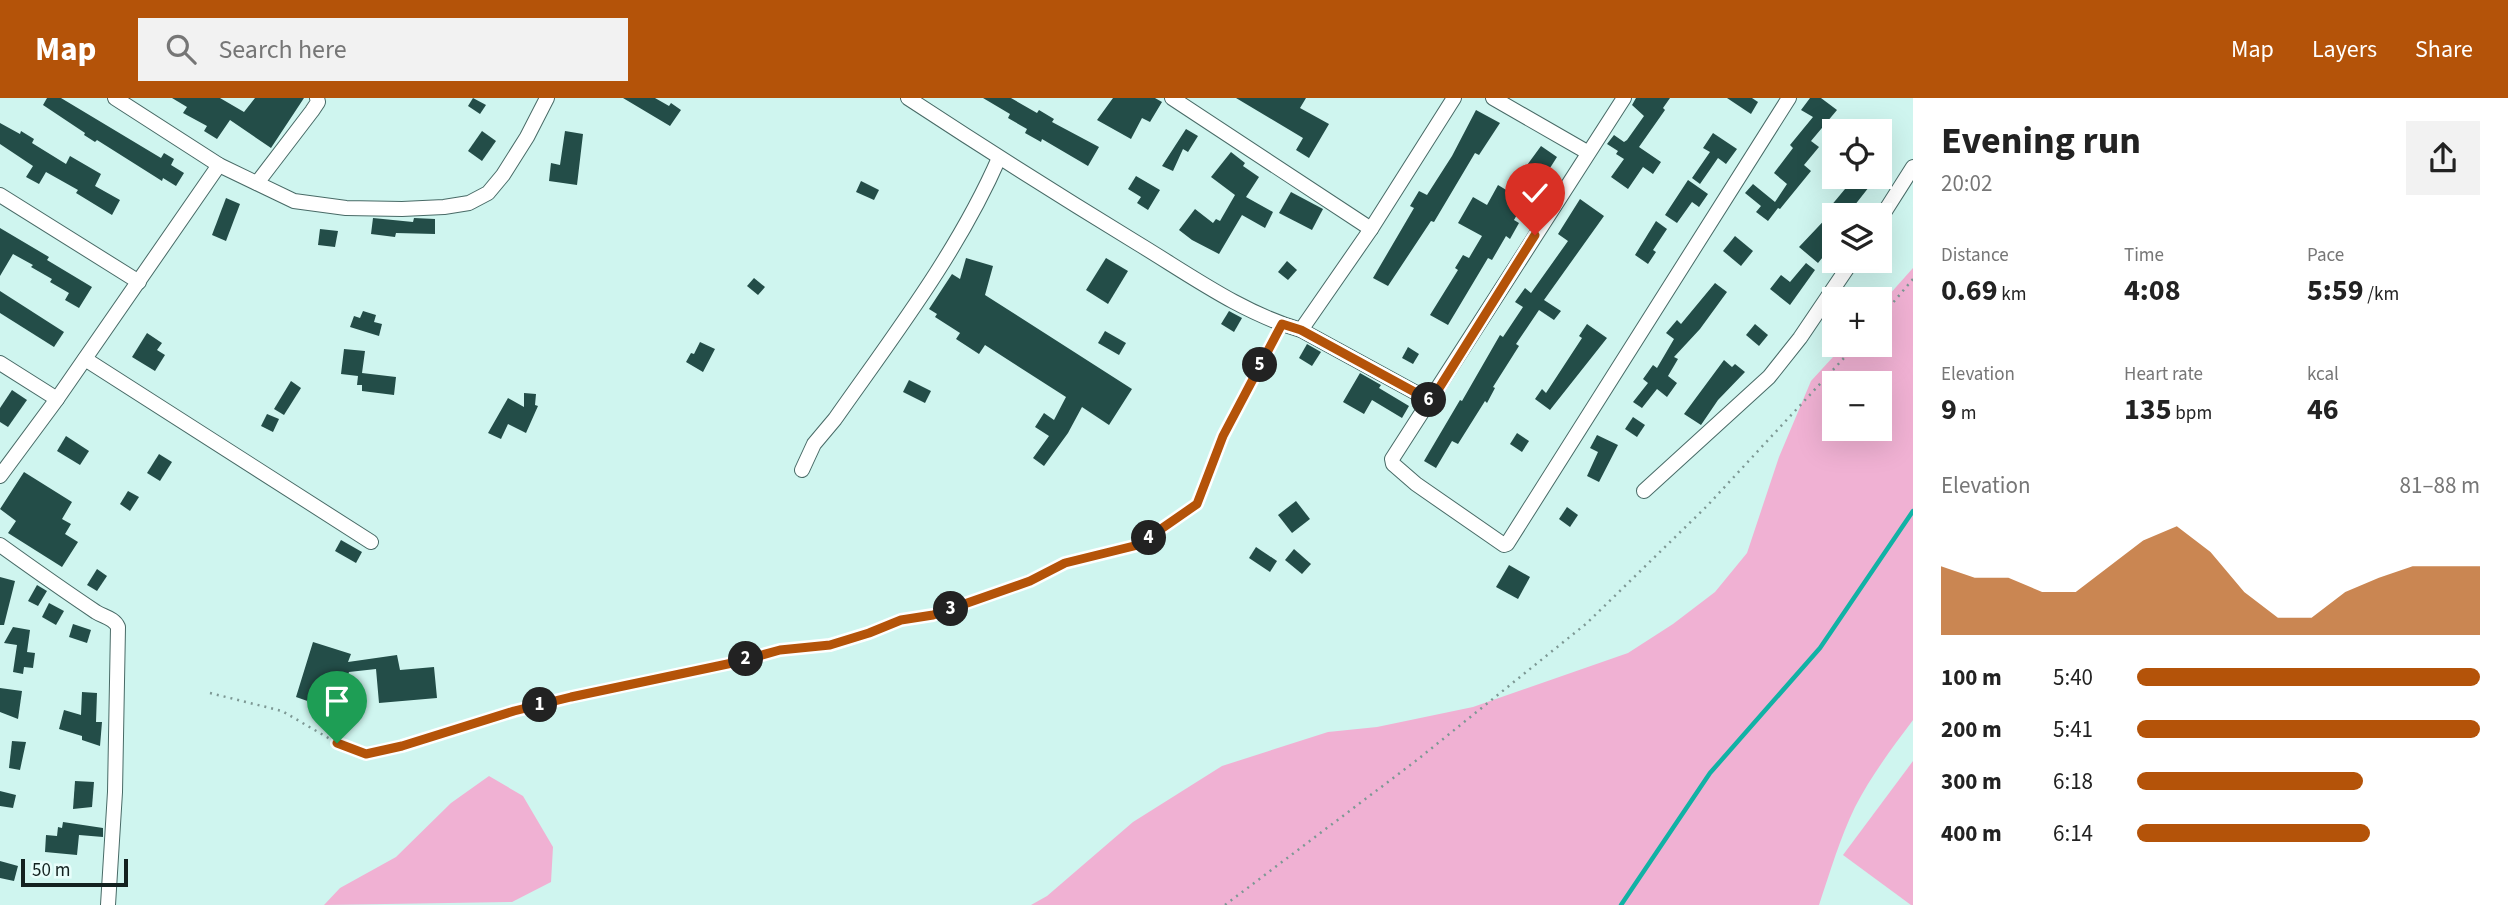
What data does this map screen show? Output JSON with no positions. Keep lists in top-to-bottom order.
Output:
{
  "scale_bar": "50 m",
  "page": {
    "header": "Map",
    "search": "Search here",
    "nav": ["Map", "Layers", "Share"],
    "heading": ["Evening run", "20:02"],
    "map_buttons": ["+", "−"],
    "stats": [
      ["Distance", "0.69 km"],
      ["Time", "4:08"],
      ["Pace", "5:59 /km"],
      ["Elevation", "9 m"],
      ["Heart rate", "135 bpm"],
      ["kcal", "46"]
    ],
    "pins": [
      "5",
      "6",
      "4",
      "3",
      "2",
      "1"
    ],
    "chart": ["Elevation", "81–88 m"],
    "list": [
      {
        "name": "100 m",
        "note": "5:40"
      },
      {
        "name": "200 m",
        "note": "5:41"
      },
      {
        "name": "300 m",
        "note": "6:18"
      },
      {
        "name": "400 m",
        "note": "6:14"
      }
    ],
    "scale": "50 m"
  }
}
